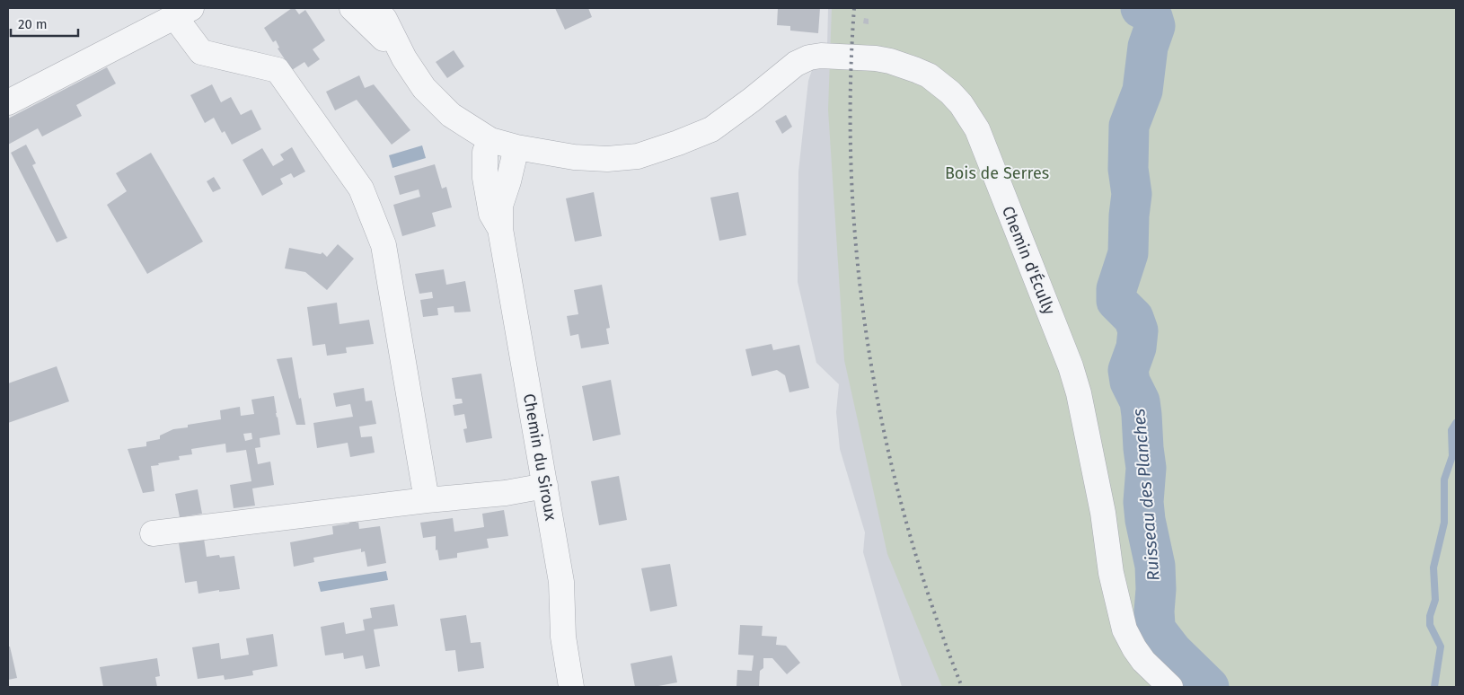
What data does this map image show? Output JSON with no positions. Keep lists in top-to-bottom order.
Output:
{
  "streets": {
    "street": ["Chemin d'Écully", "Chemin du Siroux"]
  },
  "crossings": [
    ["Chemin d'Écully", "Chemin du Siroux"]
  ],
  "water": ["Ruisseau des Planches"],
  "parks": ["Bois de Serres"],
  "scale_bar": "20 m"
}
